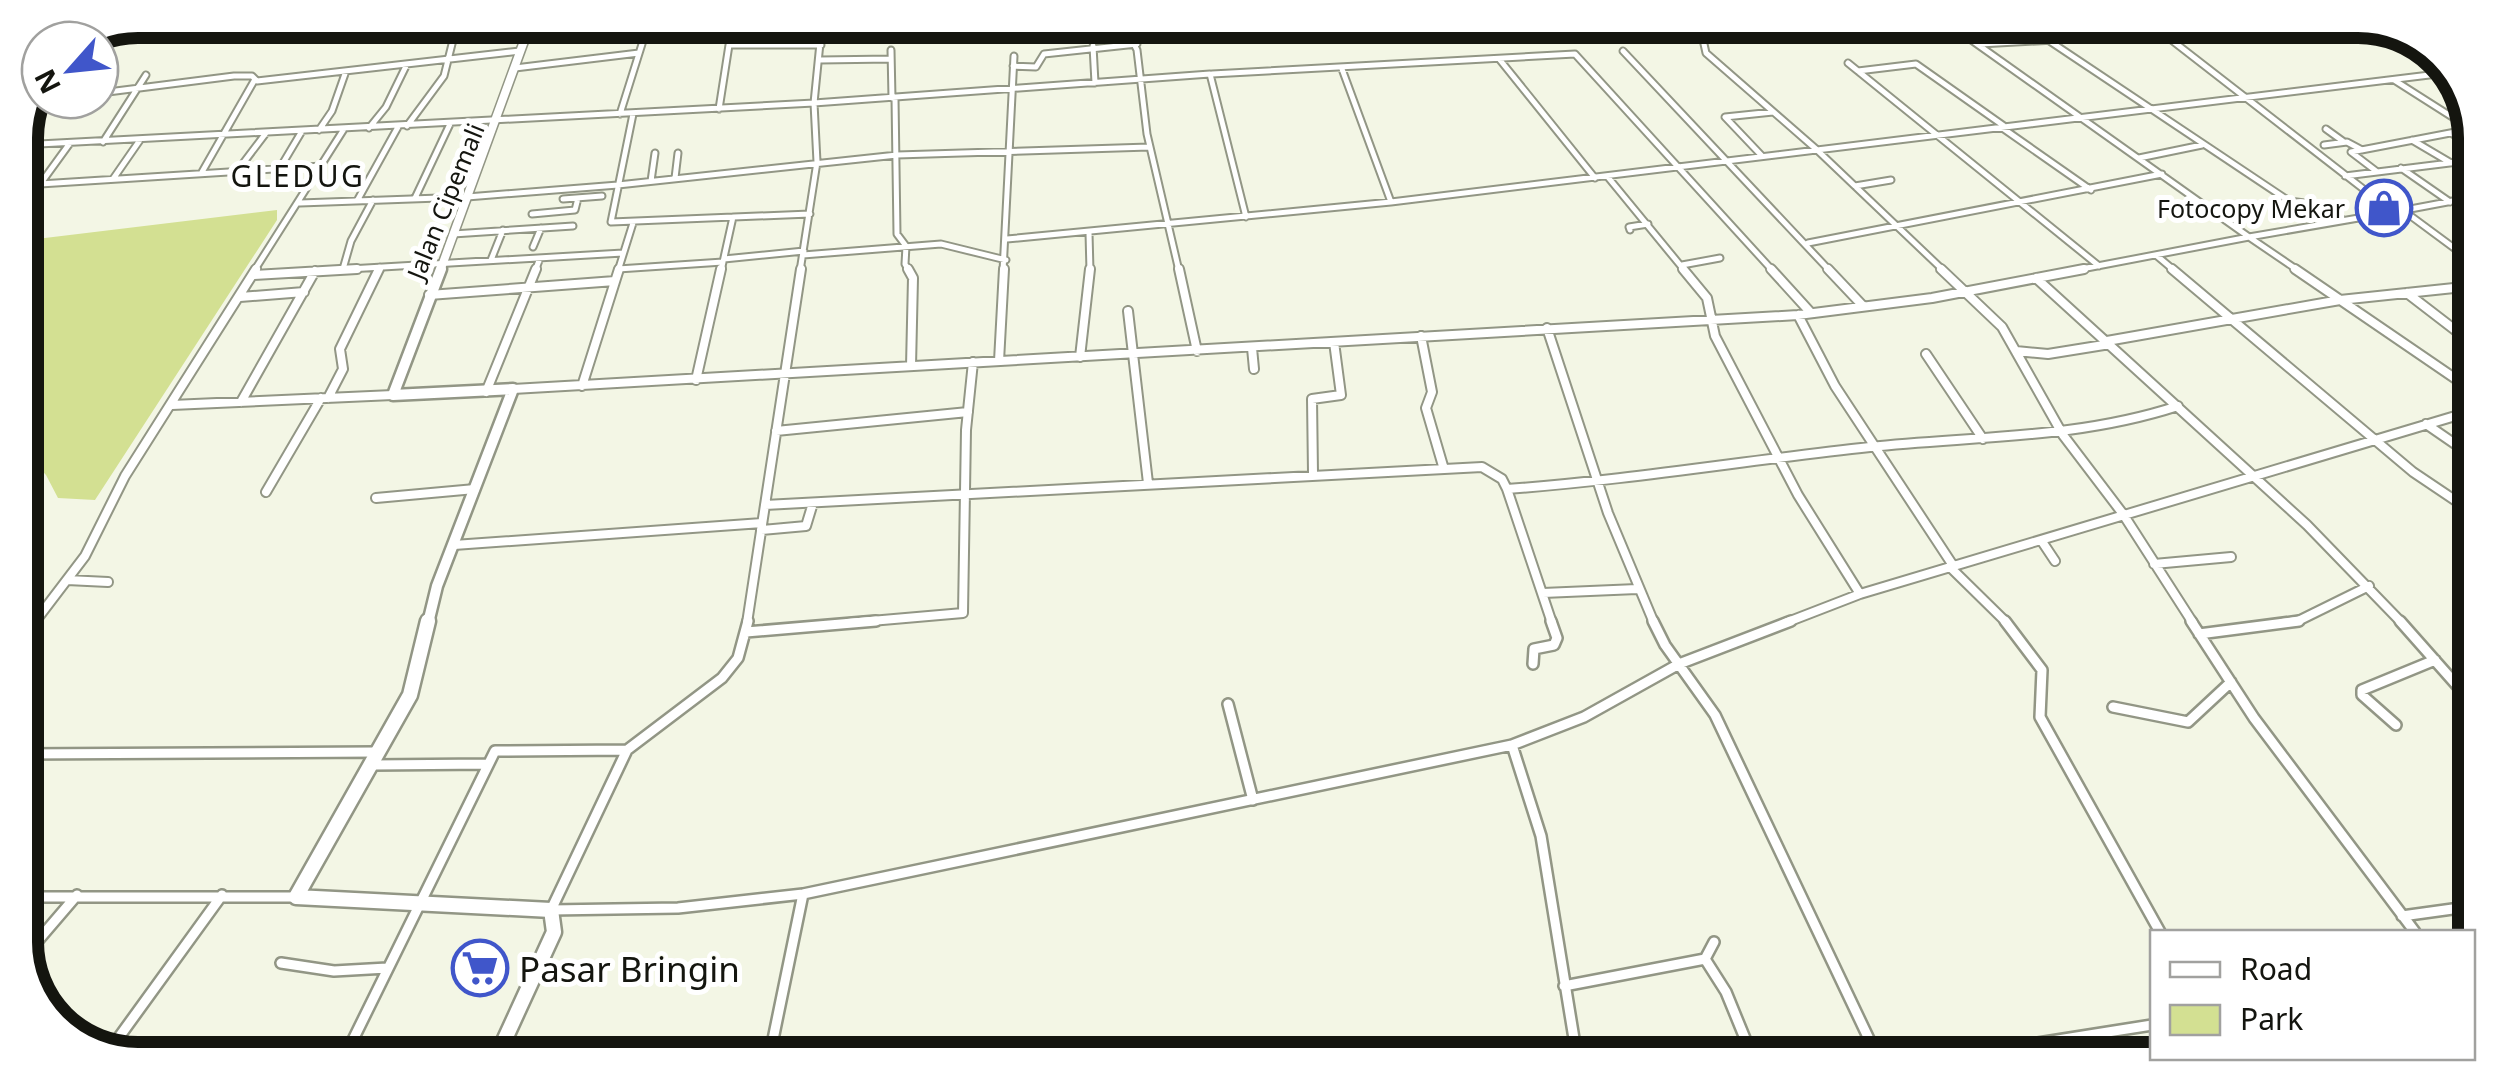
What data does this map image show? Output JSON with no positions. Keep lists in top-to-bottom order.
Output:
{
  "streets": {
    "main road": ["Jalan Cipemali"]
  },
  "districts": ["GLEDUG"],
  "places": {
    "shop": ["Fotocopy Mekar"],
    "supermarket": ["Pasar Bringin"]
  },
  "legend": ["Road", "Park"],
  "north": "bottom left"
}
